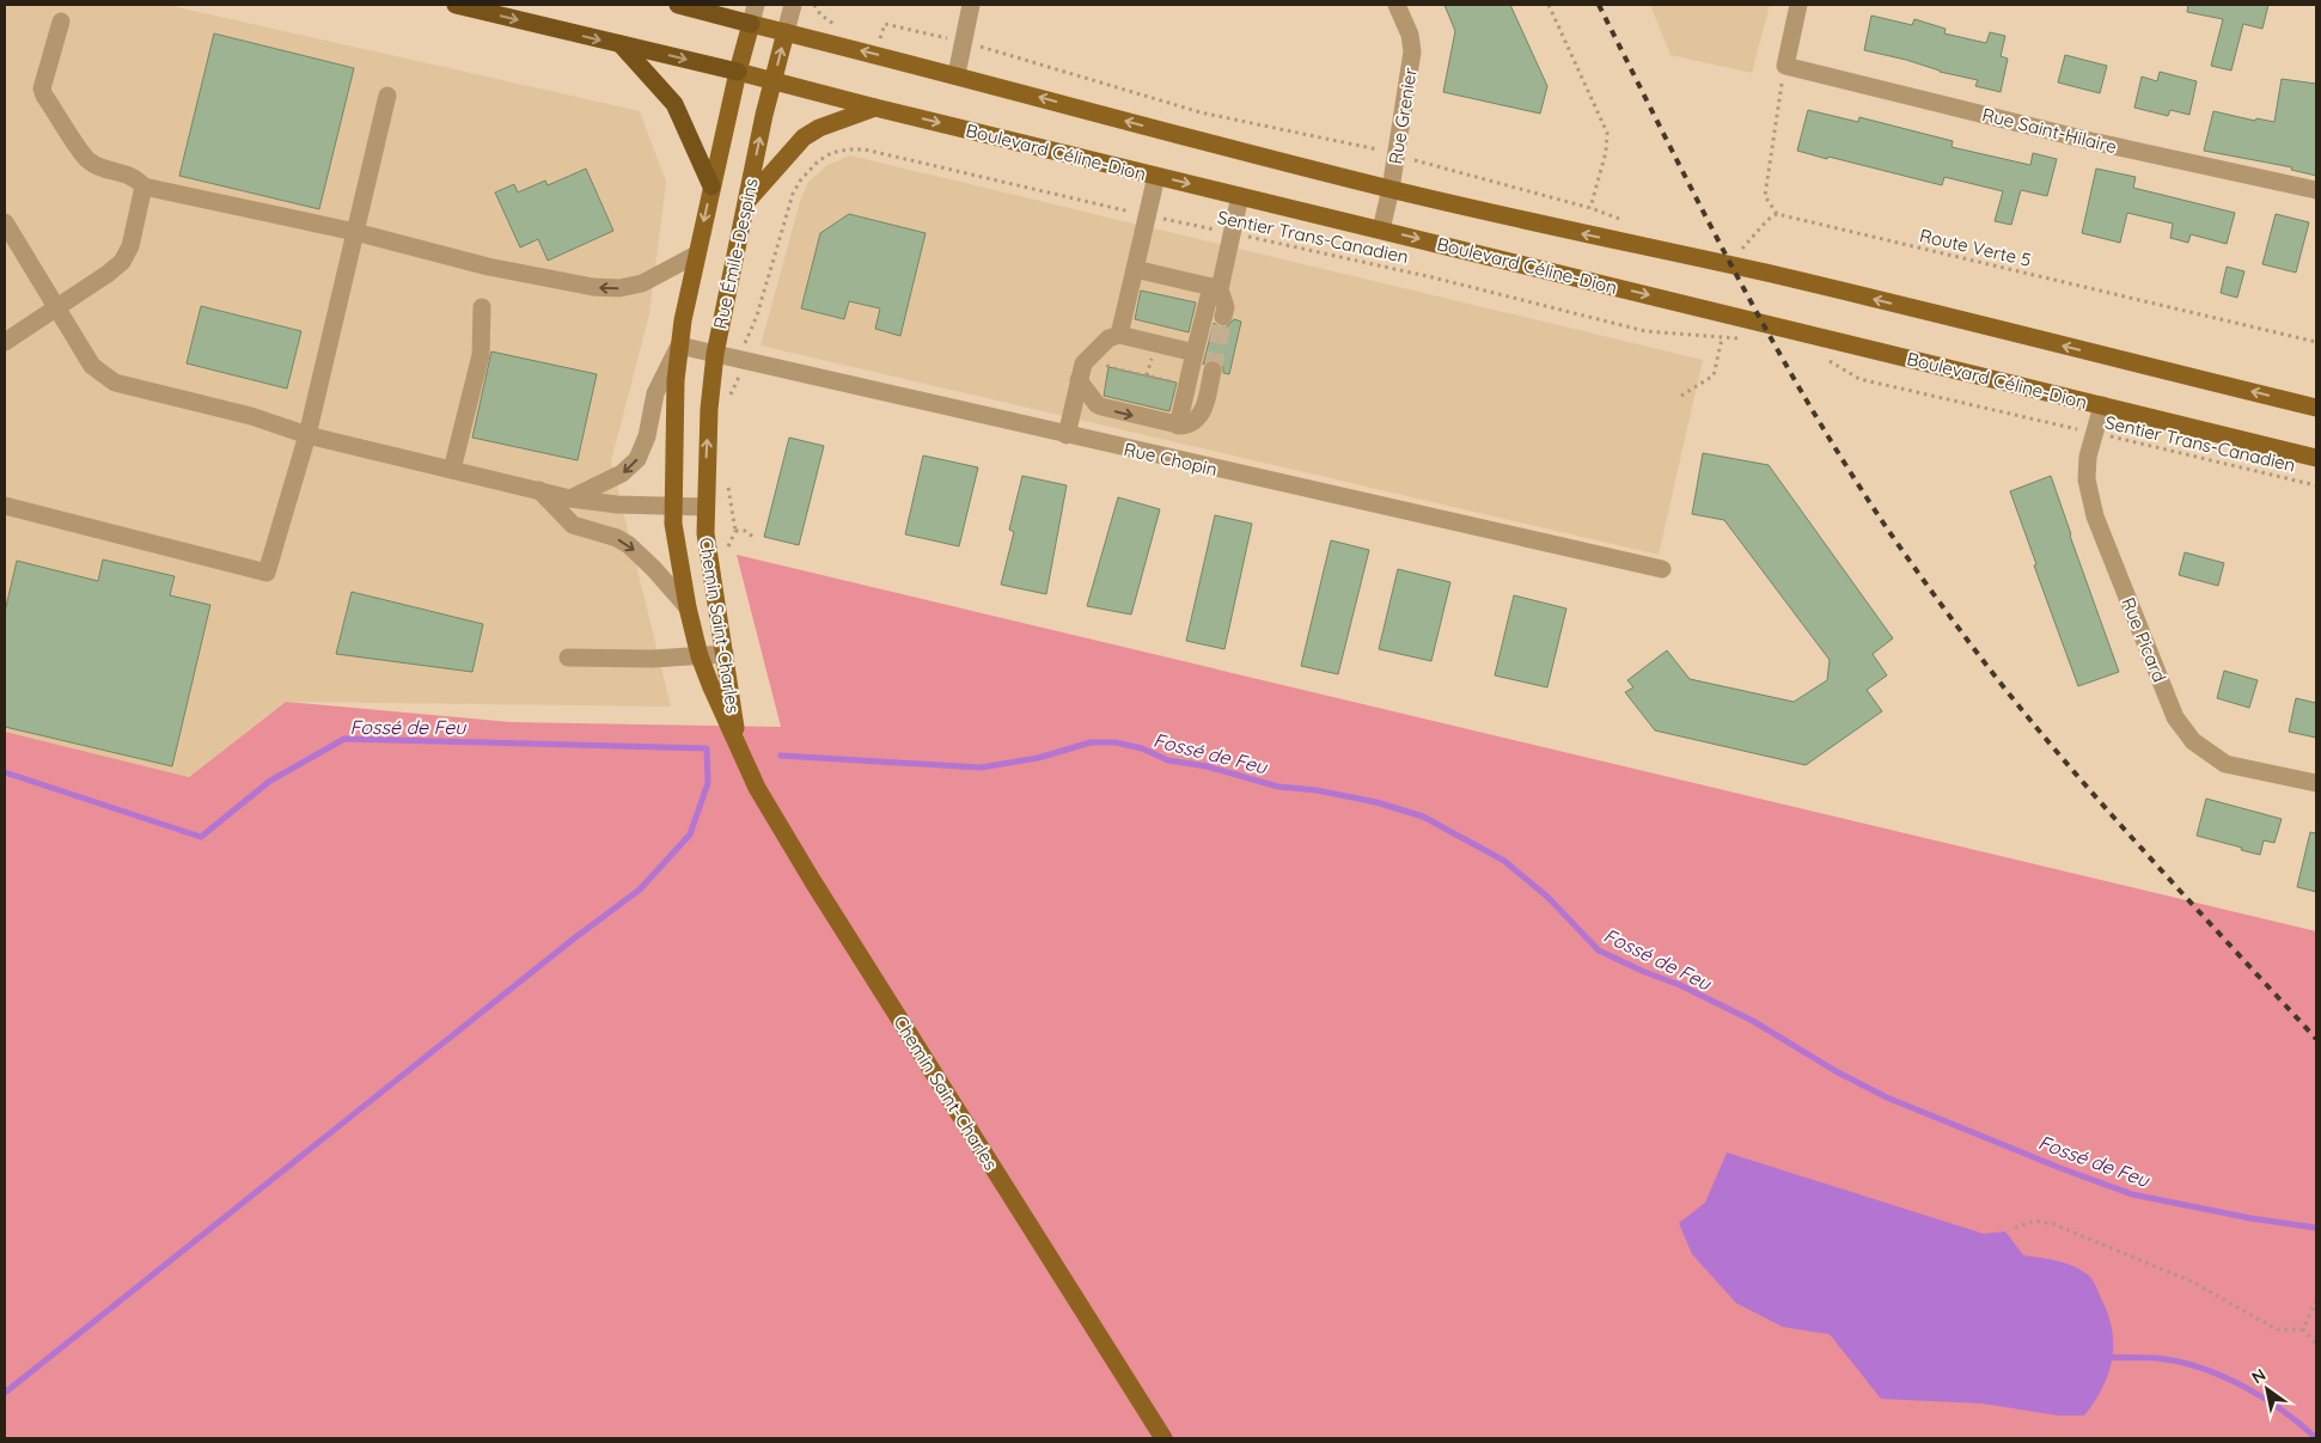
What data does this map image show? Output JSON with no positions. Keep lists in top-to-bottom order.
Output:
{
  "streets": {
    "main road": ["Boulevard Céline-Dion", "Rue Émile-Despins", "Chemin Saint-Charles"],
    "street": [
      "Rue Grenier",
      "Rue Saint-Hilaire",
      "Rue Chopin",
      "Rue Picard"
    ],
    "path": ["Sentier Trans-Canadien", "Route Verte 5"]
  },
  "crossings": [
    ["Rue Grenier", "Boulevard Céline-Dion"],
    ["Rue Saint-Hilaire", "Route Verte 5"],
    ["Boulevard Céline-Dion", "Rue Émile-Despins"],
    ["Boulevard Céline-Dion", "Rue Picard"],
    ["Sentier Trans-Canadien", "Rue Émile-Despins"],
    ["Sentier Trans-Canadien", "Rue Picard"],
    ["Rue Émile-Despins", "Rue Chopin"],
    ["Rue Émile-Despins", "Chemin Saint-Charles"]
  ],
  "water": ["Fossé de Feu"],
  "north": "top left"
}
